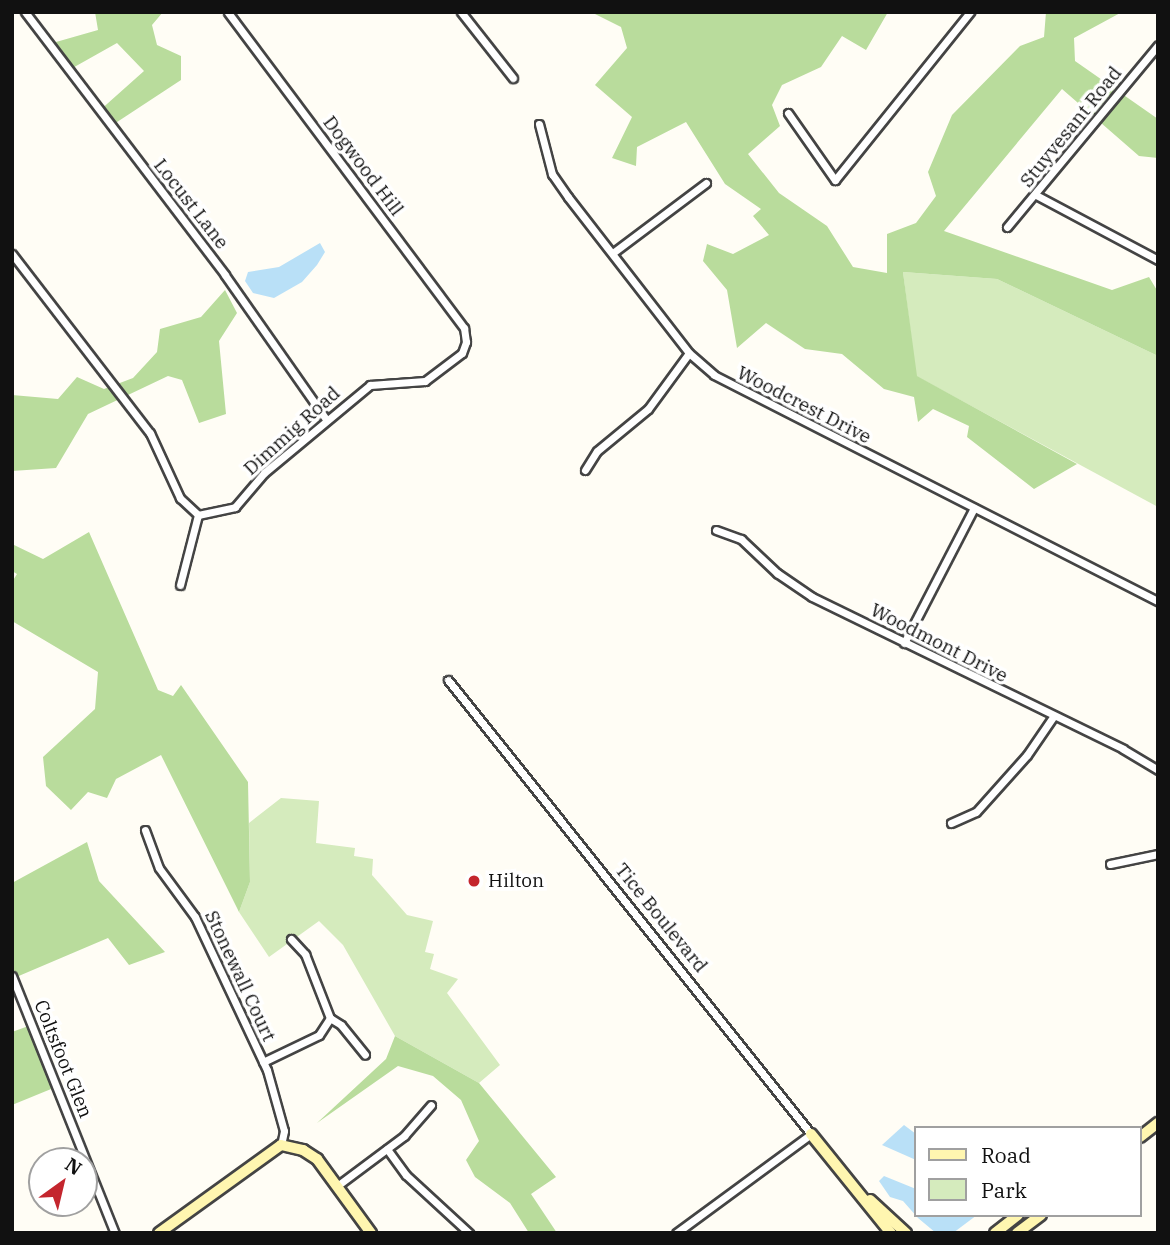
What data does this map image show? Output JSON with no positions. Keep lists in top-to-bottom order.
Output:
{
  "streets": {
    "main road": ["Tice Boulevard"],
    "street": [
      "Stuyvesant Road",
      "Dogwood Hill",
      "Locust Lane",
      "Woodcrest Drive",
      "Dimmig Road",
      "Woodmont Drive",
      "Stonewall Court",
      "Coltsfoot Glen"
    ]
  },
  "crossings": [
    ["Dogwood Hill", "Dimmig Road"],
    ["Locust Lane", "Dimmig Road"]
  ],
  "places": ["Hilton"],
  "legend": ["Road", "Park"],
  "north": "top right"
}
